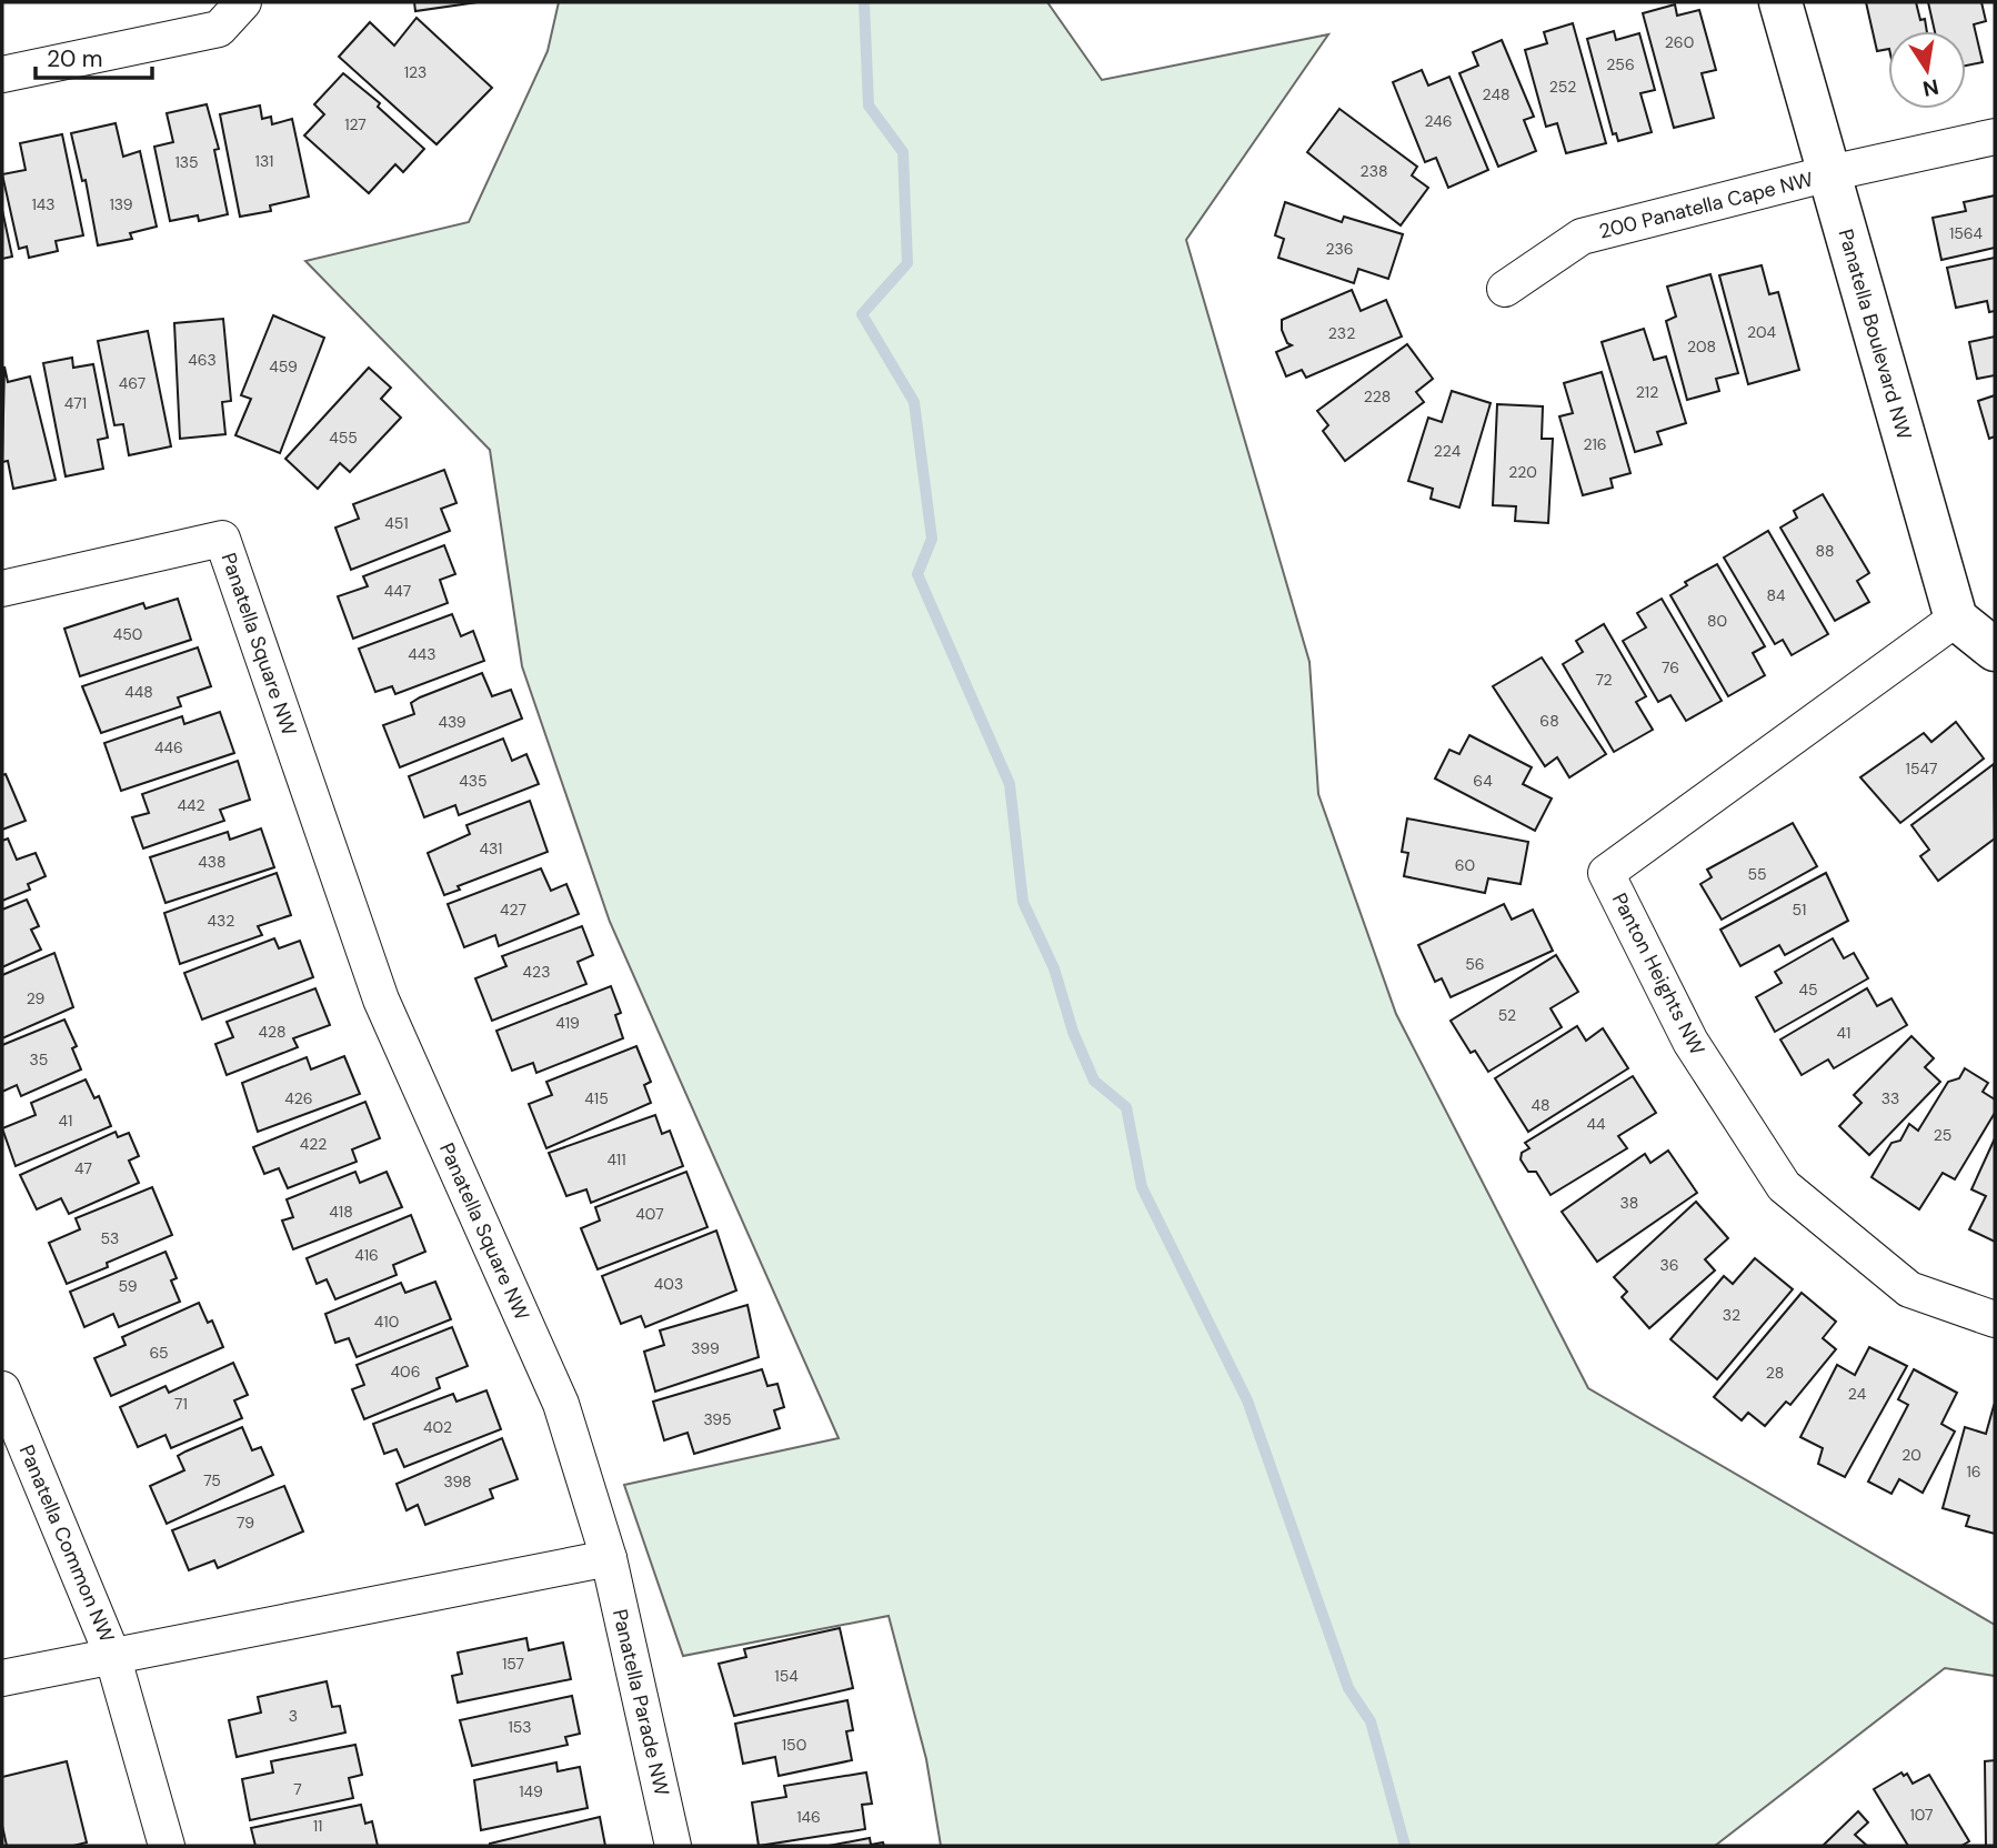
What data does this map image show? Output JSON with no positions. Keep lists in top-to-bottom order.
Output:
{
  "streets": {
    "street": [
      "200 Panatella Cape NW",
      "Panatella Boulevard NW",
      "Panatella Square NW",
      "Panton Heights NW",
      "Panatella Common NW",
      "Panatella Parade NW"
    ]
  },
  "crossings": [
    ["200 Panatella Cape NW", "Panatella Boulevard NW"],
    ["Panatella Boulevard NW", "Panton Heights NW"],
    ["Panatella Square NW", "Panatella Parade NW"]
  ],
  "house_numbers": [
    "260",
    "256",
    "123",
    "252",
    "248",
    "246",
    "127",
    "131",
    "135",
    "238",
    "143",
    "139",
    "1564",
    "236",
    "204",
    "232",
    "208",
    "463",
    "459",
    "467",
    "212",
    "228",
    "471",
    "455",
    "216",
    "224",
    "220",
    "451",
    "88",
    "447",
    "84",
    "80",
    "450",
    "443",
    "76",
    "72",
    "448",
    "68",
    "439",
    "446",
    "1547",
    "435",
    "64",
    "442",
    "431",
    "438",
    "60",
    "55",
    "427",
    "51",
    "432",
    "56",
    "423",
    "45",
    "29",
    "52",
    "419",
    "428",
    "41",
    "35",
    "426",
    "415",
    "33",
    "48",
    "41",
    "44",
    "25",
    "422",
    "411",
    "47",
    "38",
    "418",
    "407",
    "53",
    "416",
    "36",
    "403",
    "59",
    "32",
    "410",
    "399",
    "65",
    "406",
    "28",
    "24",
    "71",
    "395",
    "402",
    "20",
    "16",
    "75",
    "398",
    "79",
    "157",
    "154",
    "3",
    "153",
    "150",
    "7",
    "149",
    "107",
    "146",
    "11"
  ],
  "scale_bar": "20 m",
  "north": "bottom"
}
